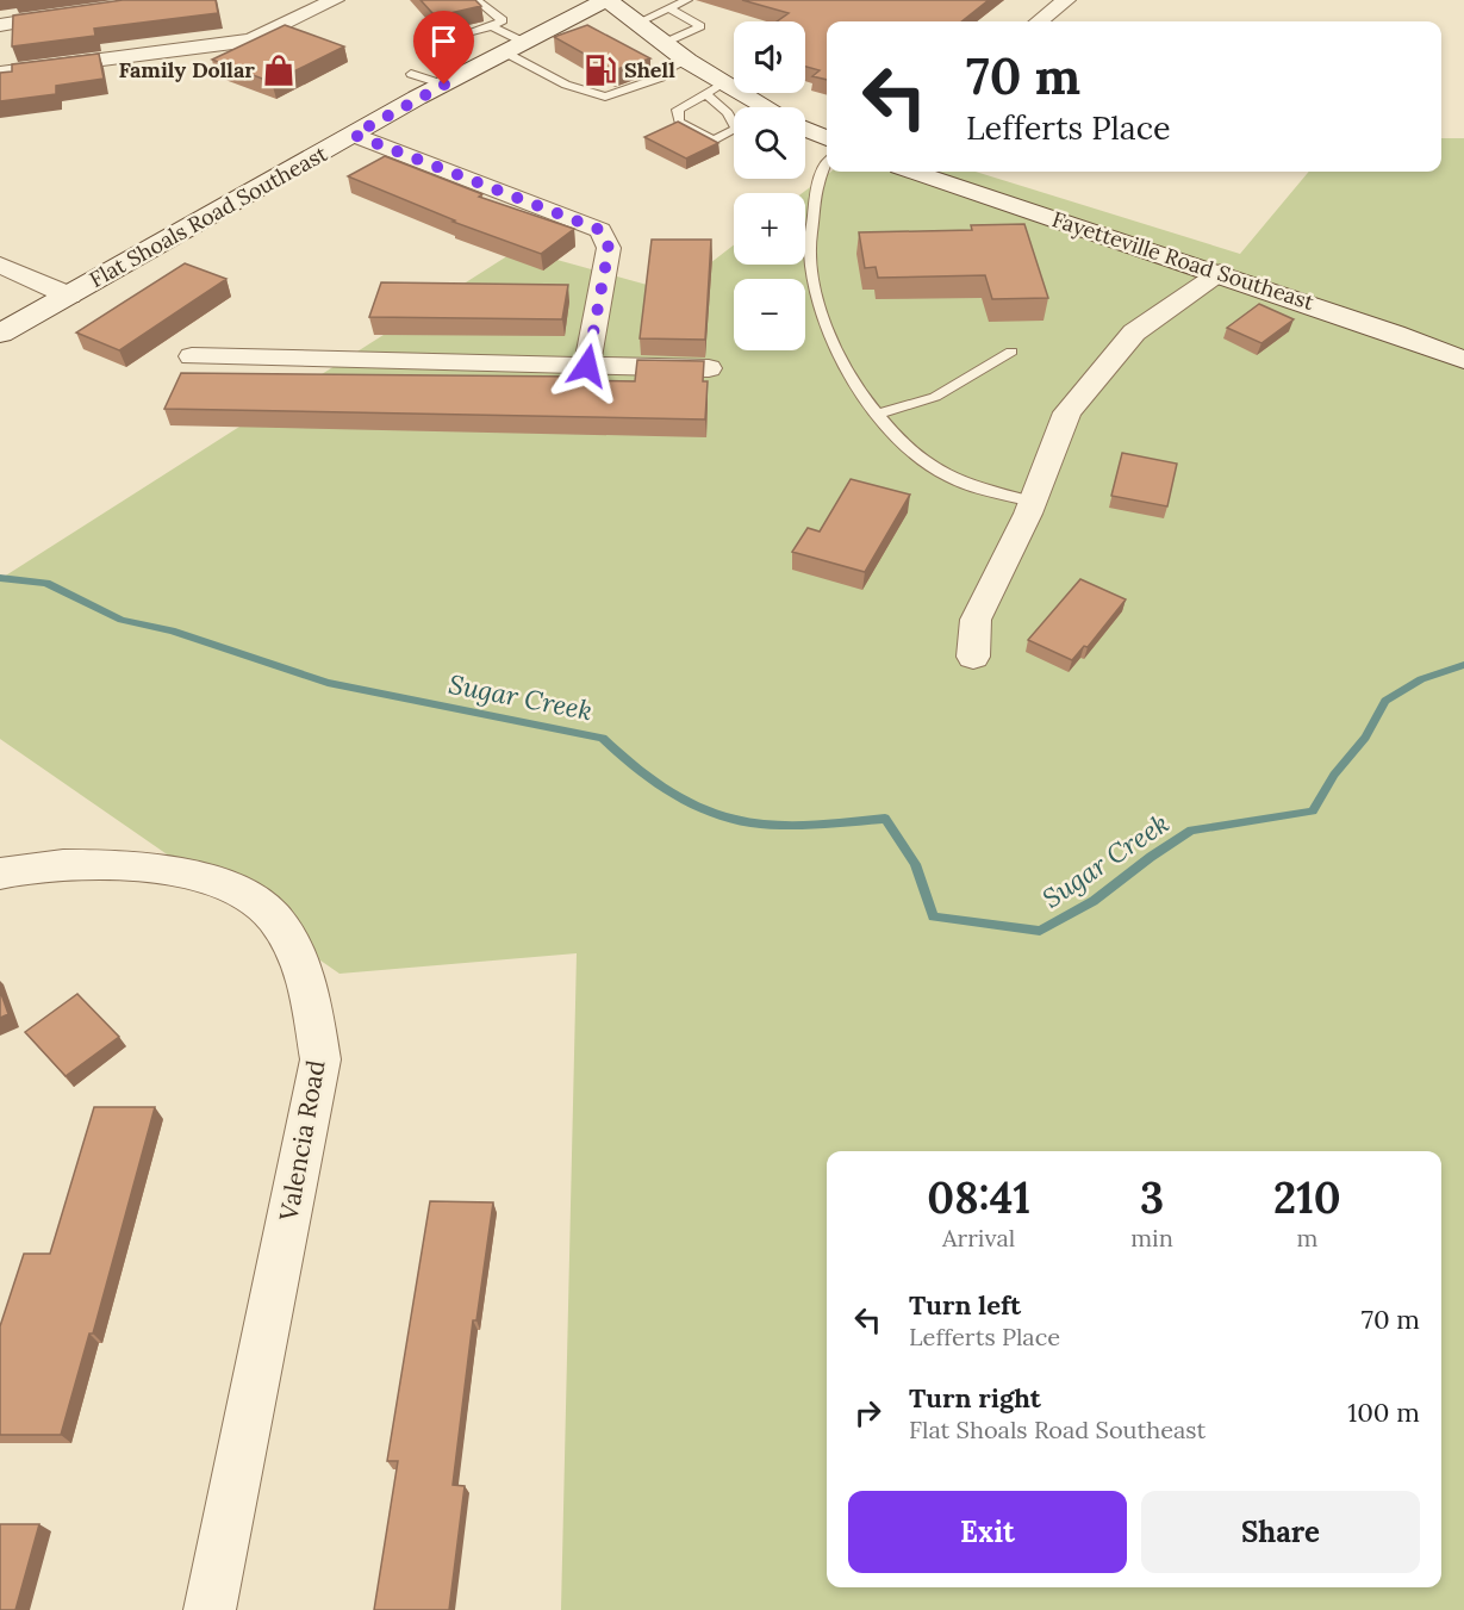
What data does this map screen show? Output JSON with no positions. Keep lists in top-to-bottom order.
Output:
{
  "streets": {
    "street": ["Flat Shoals Road Southeast", "Fayetteville Road Southeast", "Valencia Road"]
  },
  "water": ["Sugar Creek"],
  "places": {
    "shop": ["Family Dollar"],
    "fuel station": ["Shell"]
  },
  "page": {
    "map_buttons": ["+", "−"],
    "turn": ["70 m", "Lefferts Place"],
    "eta": [
      "08:41",
      "Arrival",
      "3",
      "min",
      "210",
      "m"
    ],
    "list": [
      {
        "name": "Turn left",
        "note": "Lefferts Place",
        "value": "70 m"
      },
      {
        "name": "Turn right",
        "note": "Flat Shoals Road Southeast",
        "value": "100 m"
      }
    ],
    "buttons": ["Exit", "Share"]
  }
}
